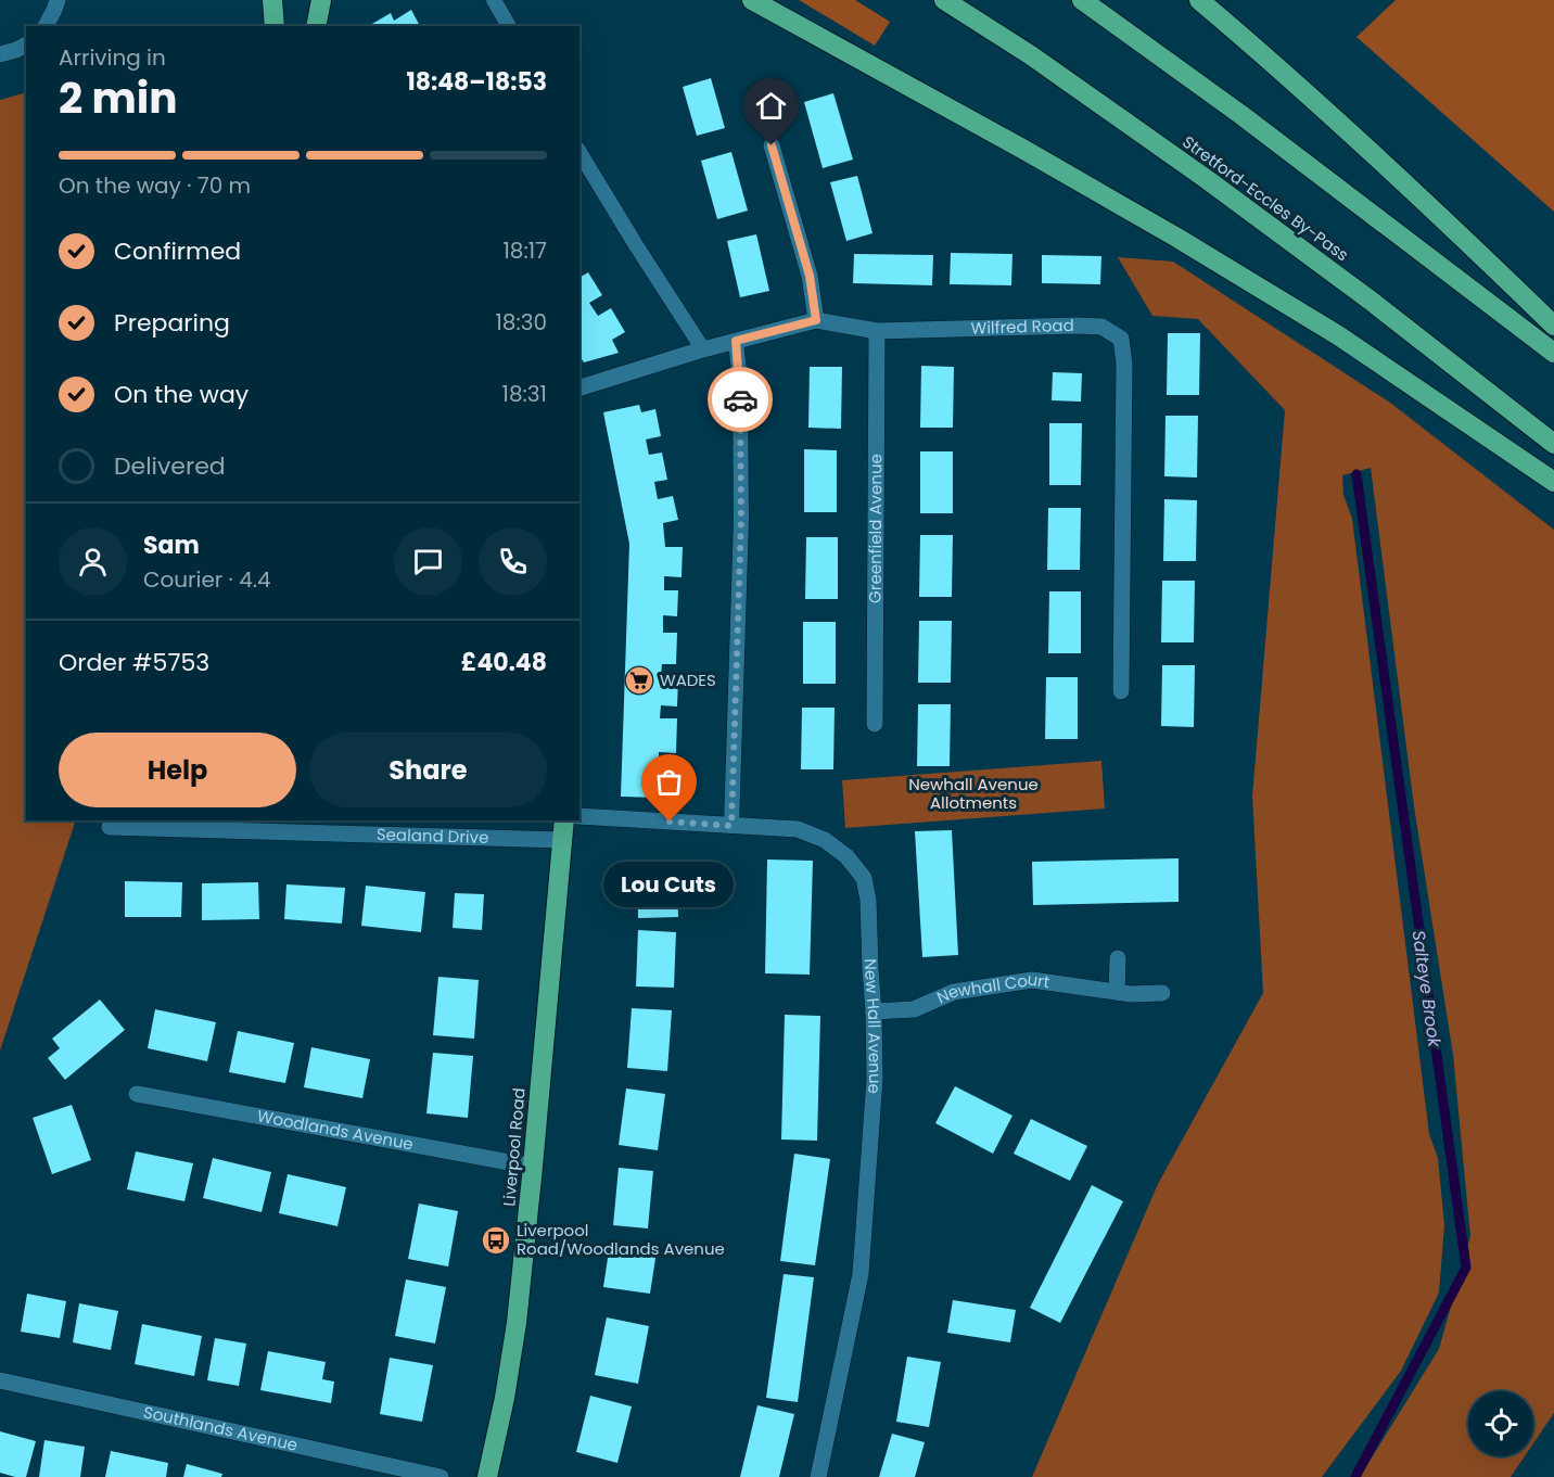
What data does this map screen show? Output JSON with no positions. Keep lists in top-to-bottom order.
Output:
{
  "streets": {
    "highway": ["Stretford-Eccles By-Pass", "Liverpool Road"],
    "street": [
      "Wilfred Road",
      "Greenfield Avenue",
      "Sealand Drive",
      "Newhall Court",
      "New Hall Avenue",
      "Woodlands Avenue",
      "Southlands Avenue"
    ]
  },
  "crossings": [
    ["Wilfred Road", "Greenfield Avenue"],
    ["Sealand Drive", "Liverpool Road"],
    ["Newhall Court", "New Hall Avenue"],
    ["Woodlands Avenue", "Liverpool Road"]
  ],
  "water": ["Salteye Brook"],
  "parks": ["Newhall Avenue Allotments"],
  "places": {
    "supermarket": ["WADES"],
    "other": ["Lou Cuts"],
    "bus stop": ["Liverpool Road/Woodlands Avenue"]
  },
  "page": {
    "heading": ["2 min", "Arriving in", "18:48–18:53"],
    "panel": [
      "Sam",
      "Courier · 4.4",
      "Order #5753",
      "£40.48"
    ],
    "bar": "On the way · 70 m",
    "list": [
      ["Confirmed", "18:17"],
      ["Preparing", "18:30"],
      ["On the way", "18:31"],
      "Delivered"
    ],
    "buttons": ["Help", "Share"],
    "bubble": "Lou Cuts"
  }
}
